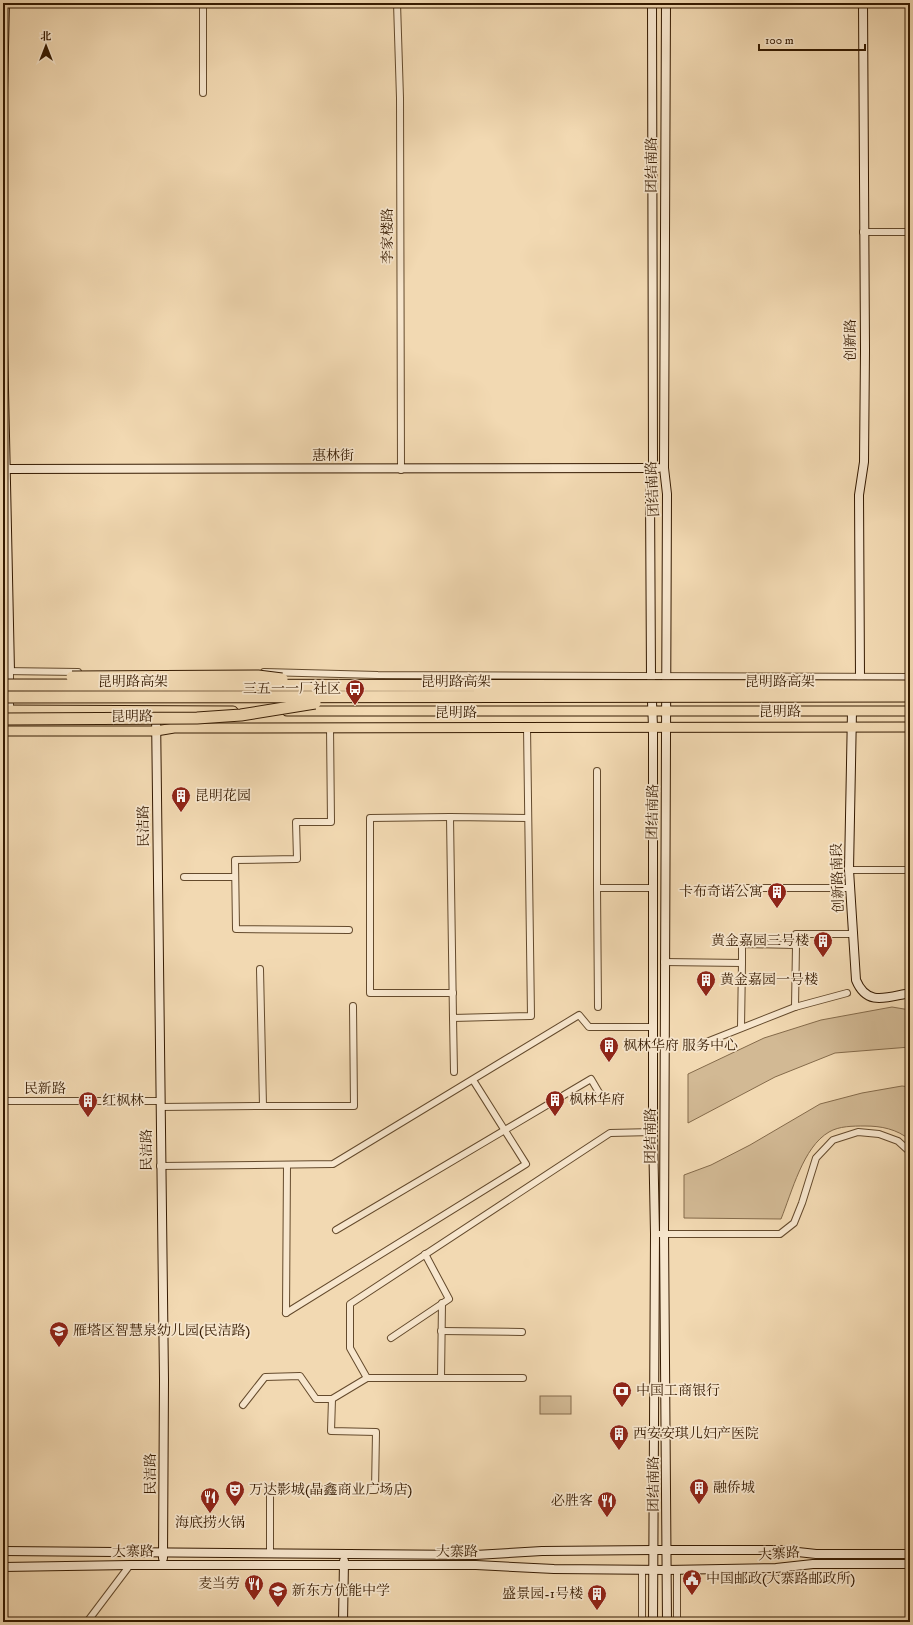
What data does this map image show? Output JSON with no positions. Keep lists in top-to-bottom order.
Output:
{
  "streets": {
    "highway": ["昆明路高架"],
    "main road": [
      "团结南路",
      "创新路",
      "惠林街",
      "昆明路",
      "民洁路",
      "创新路南段",
      "大寨路"
    ],
    "street": ["李家楼路", "民新路"]
  },
  "crossings": [
    ["团结南路", "惠林街"],
    ["团结南路", "昆明路"],
    ["团结南路", "大寨路"],
    ["李家楼路", "惠林街"],
    ["昆明路", "民洁路"],
    ["昆明路", "创新路南段"],
    ["民洁路", "民新路"],
    ["民洁路", "大寨路"]
  ],
  "places": {
    "bus stop": ["三五一一厂社区"],
    "building": [
      "昆明花园",
      "卡布奇诺公寓",
      "黄金嘉园三号楼",
      "黄金嘉园一号楼",
      "枫林华府 服务中心",
      "枫林华府",
      "红枫林",
      "西安安琪儿妇产医院",
      "融侨城",
      "盛景园-1号楼"
    ],
    "school or university": ["雁塔区智慧泉幼儿园(民洁路)", "新东方优能中学"],
    "bank": ["中国工商银行"],
    "theatre": ["万达影城(晶鑫商业广场店)"],
    "restaurant": ["海底捞火锅", "必胜客", "麦当劳"],
    "public building": ["中国邮政(大寨路邮政所)"]
  },
  "scale_bar": "100 m",
  "north": "top"
}
